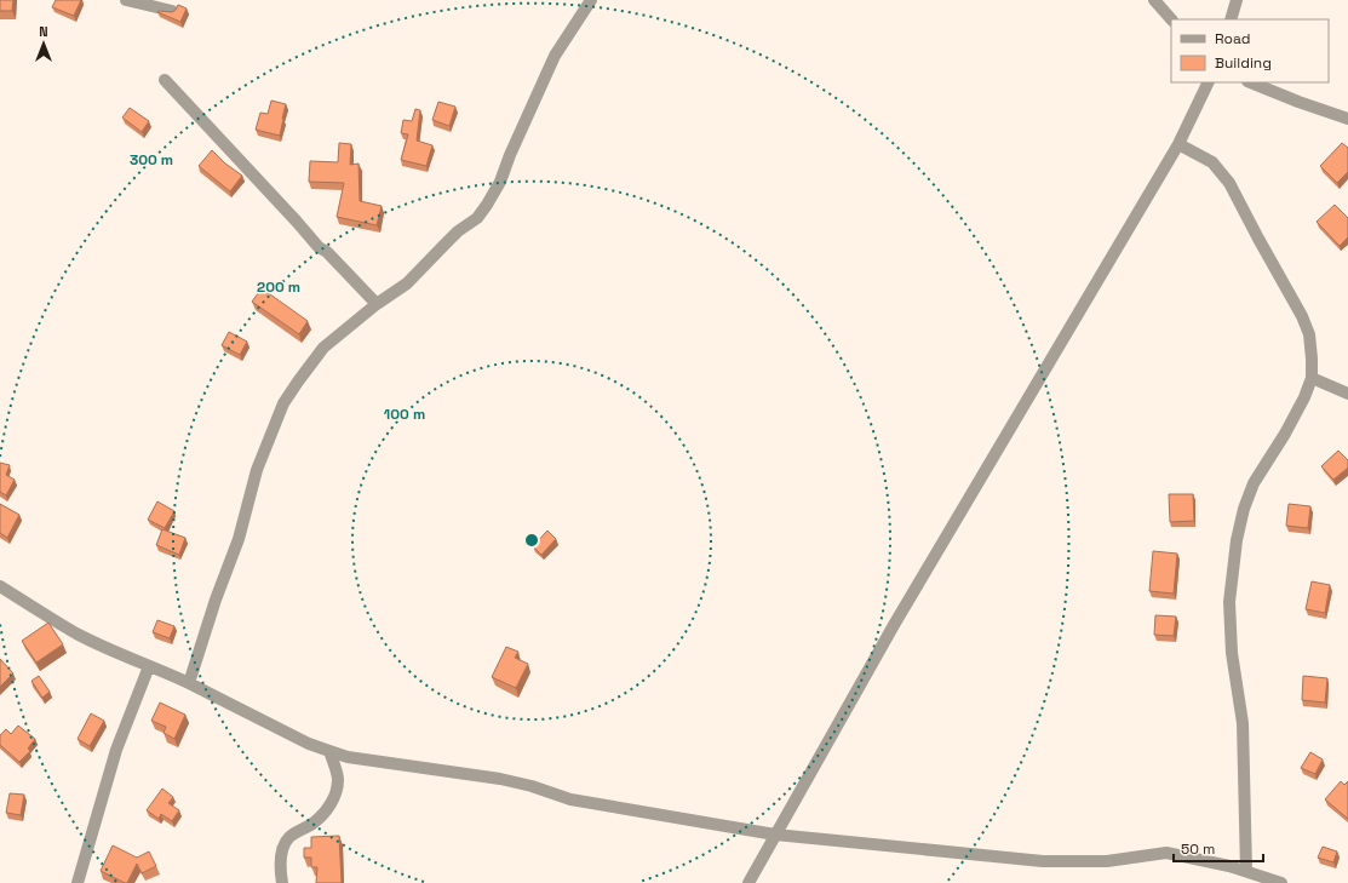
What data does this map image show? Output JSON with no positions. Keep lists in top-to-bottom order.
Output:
{
  "legend": ["Road", "Building"],
  "scale_bar": "50 m",
  "north": "top",
  "rings": ["300 m", "200 m", "100 m"]
}
